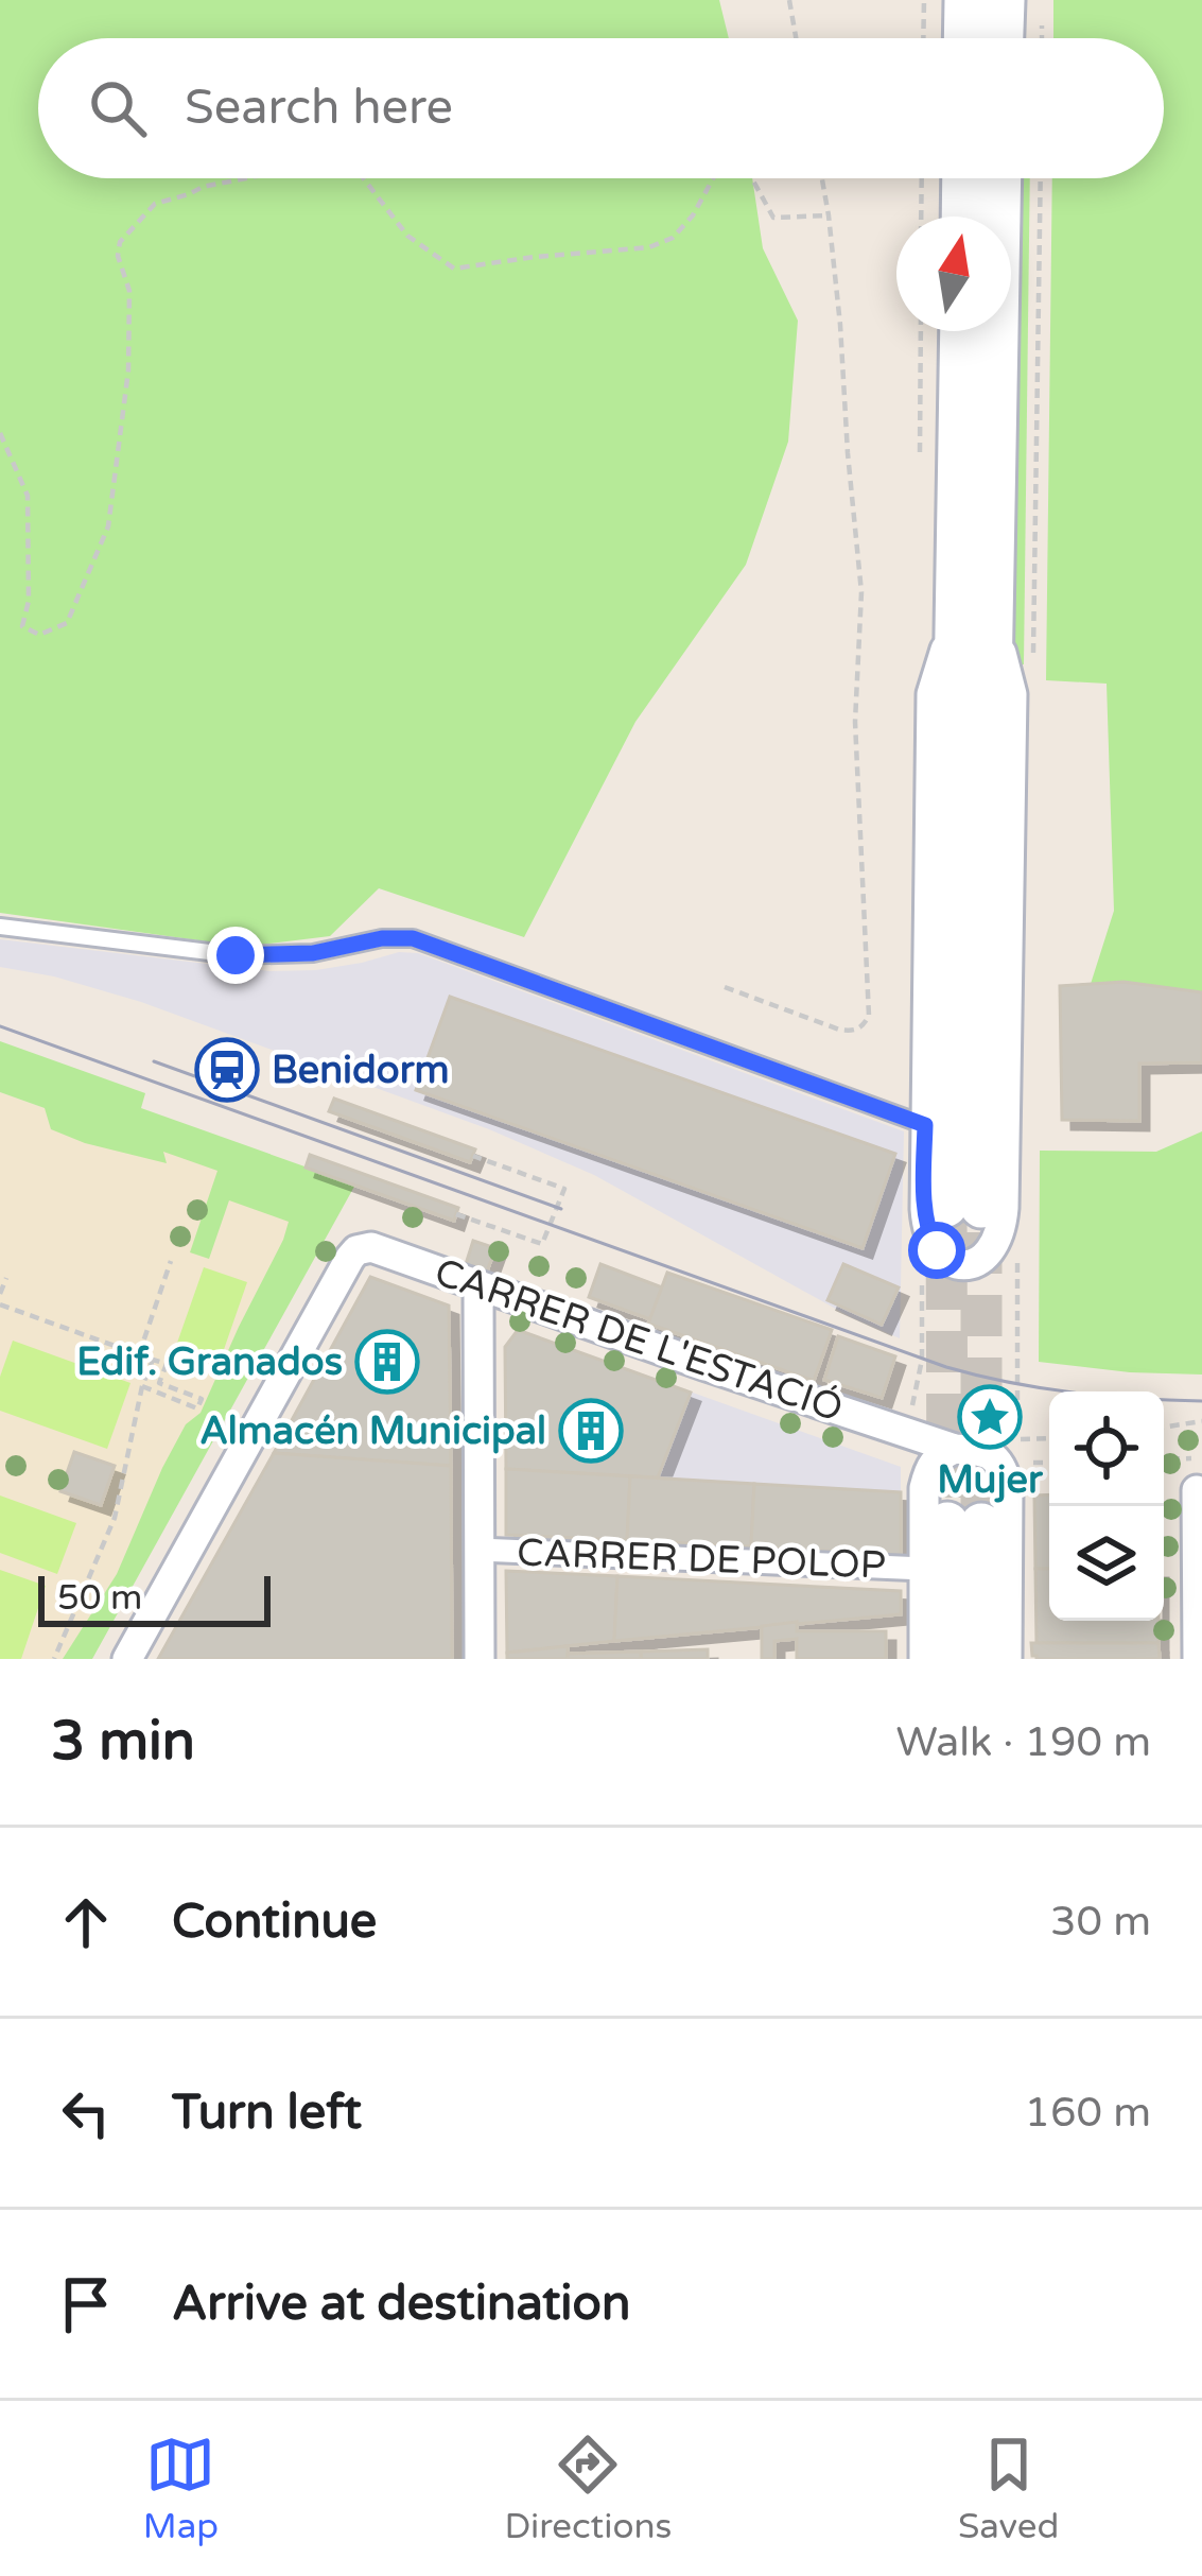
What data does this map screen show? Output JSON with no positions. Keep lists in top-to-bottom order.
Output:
{
  "streets": {
    "street": ["CARRER DE L'ESTACIÓ", "CARRER DE POLOP"]
  },
  "places": {
    "station": ["Benidorm"],
    "building": ["Edif. Granados", "Almacén Municipal"],
    "place": ["Mujer"]
  },
  "scale_bar": "50 m",
  "north": "top",
  "page": {
    "search": "Search here",
    "scale": "50 m",
    "heading": ["3 min", "Walk · 190 m"],
    "list": [
      ["Continue", "30 m"],
      ["Turn left", "160 m"],
      "Arrive at destination"
    ],
    "nav": ["Map", "Directions", "Saved"]
  }
}
